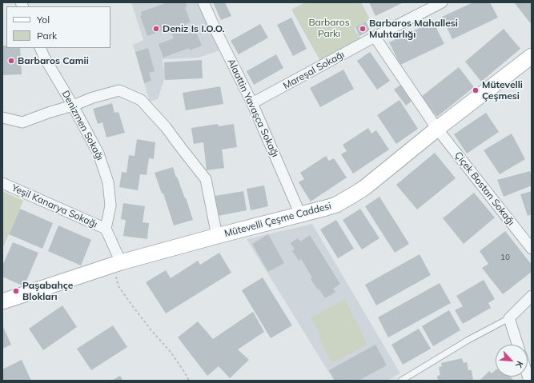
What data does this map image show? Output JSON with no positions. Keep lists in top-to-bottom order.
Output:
{
  "streets": {
    "street": [
      "Mareşal Sokağı",
      "Alaattin Yavaşca Sokağı",
      "Denizmen Sokağı",
      "Çiçek Bostan Sokağı",
      "Yeşil Kanarya Sokağı",
      "Mütevelli Çeşme Caddesi"
    ]
  },
  "crossings": [
    ["Mareşal Sokağı", "Alaattin Yavaşca Sokağı"],
    ["Alaattin Yavaşca Sokağı", "Mütevelli Çeşme Caddesi"],
    ["Denizmen Sokağı", "Yeşil Kanarya Sokağı"],
    ["Çiçek Bostan Sokağı", "Mütevelli Çeşme Caddesi"]
  ],
  "parks": ["Barbaros Parkı"],
  "places": [
    "Deniz Is I.O.O.",
    "Barbaros Mahallesi Muhtarlığı",
    "Barbaros Camii",
    "Mütevelli Çeşmesi",
    "Paşabahçe Blokları"
  ],
  "house_numbers": ["10"],
  "legend": ["Yol", "Park"],
  "north": "bottom right"
}
